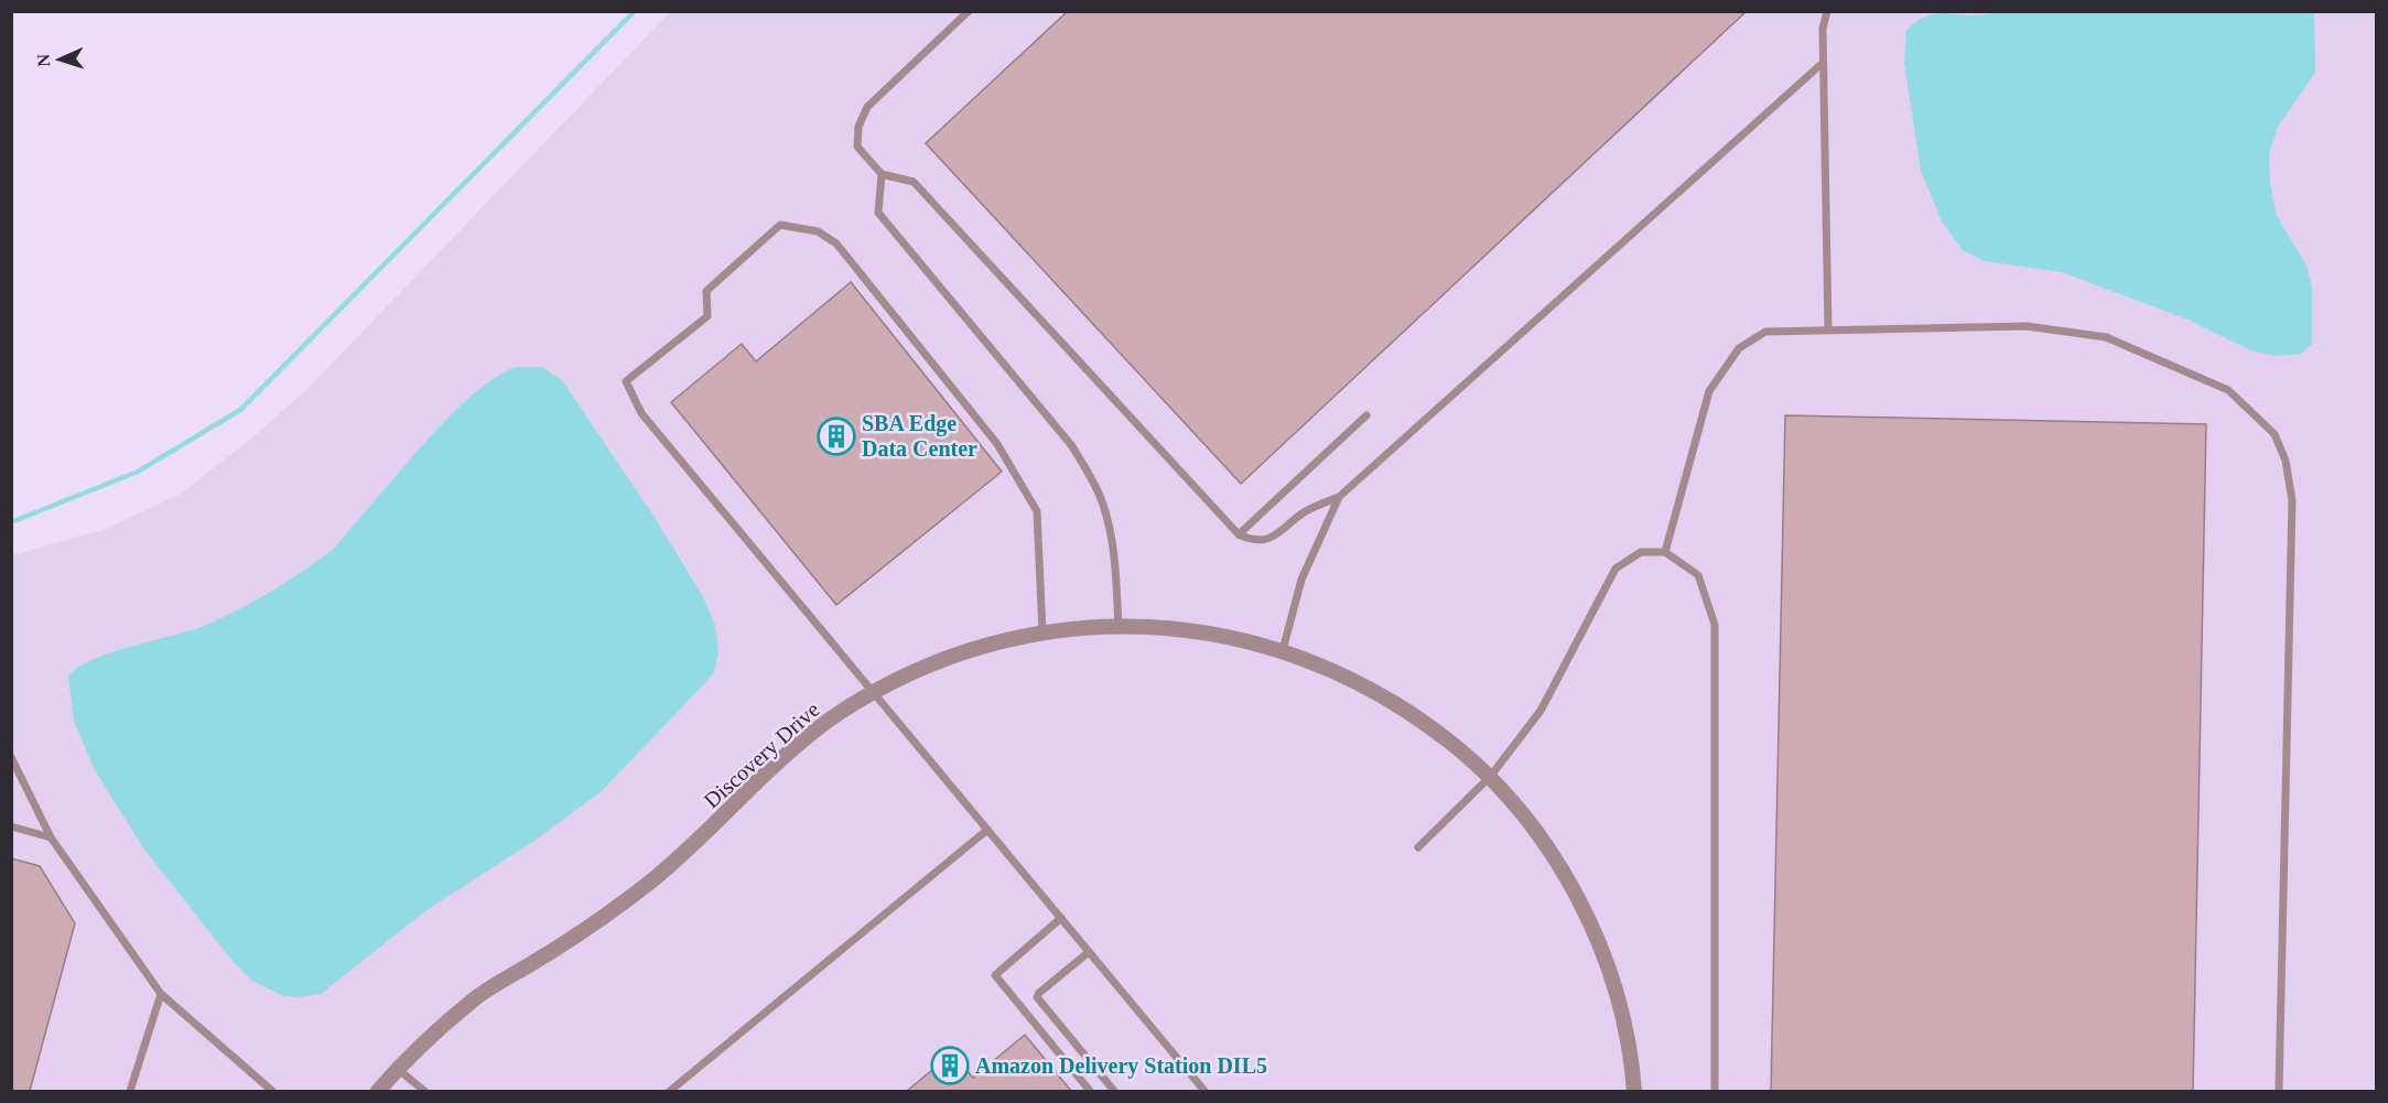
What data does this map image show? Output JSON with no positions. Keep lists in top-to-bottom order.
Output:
{
  "streets": {
    "street": ["Discovery Drive"]
  },
  "places": {
    "building": ["SBA Edge Data Center", "Amazon Delivery Station DIL5"]
  },
  "north": "left"
}
